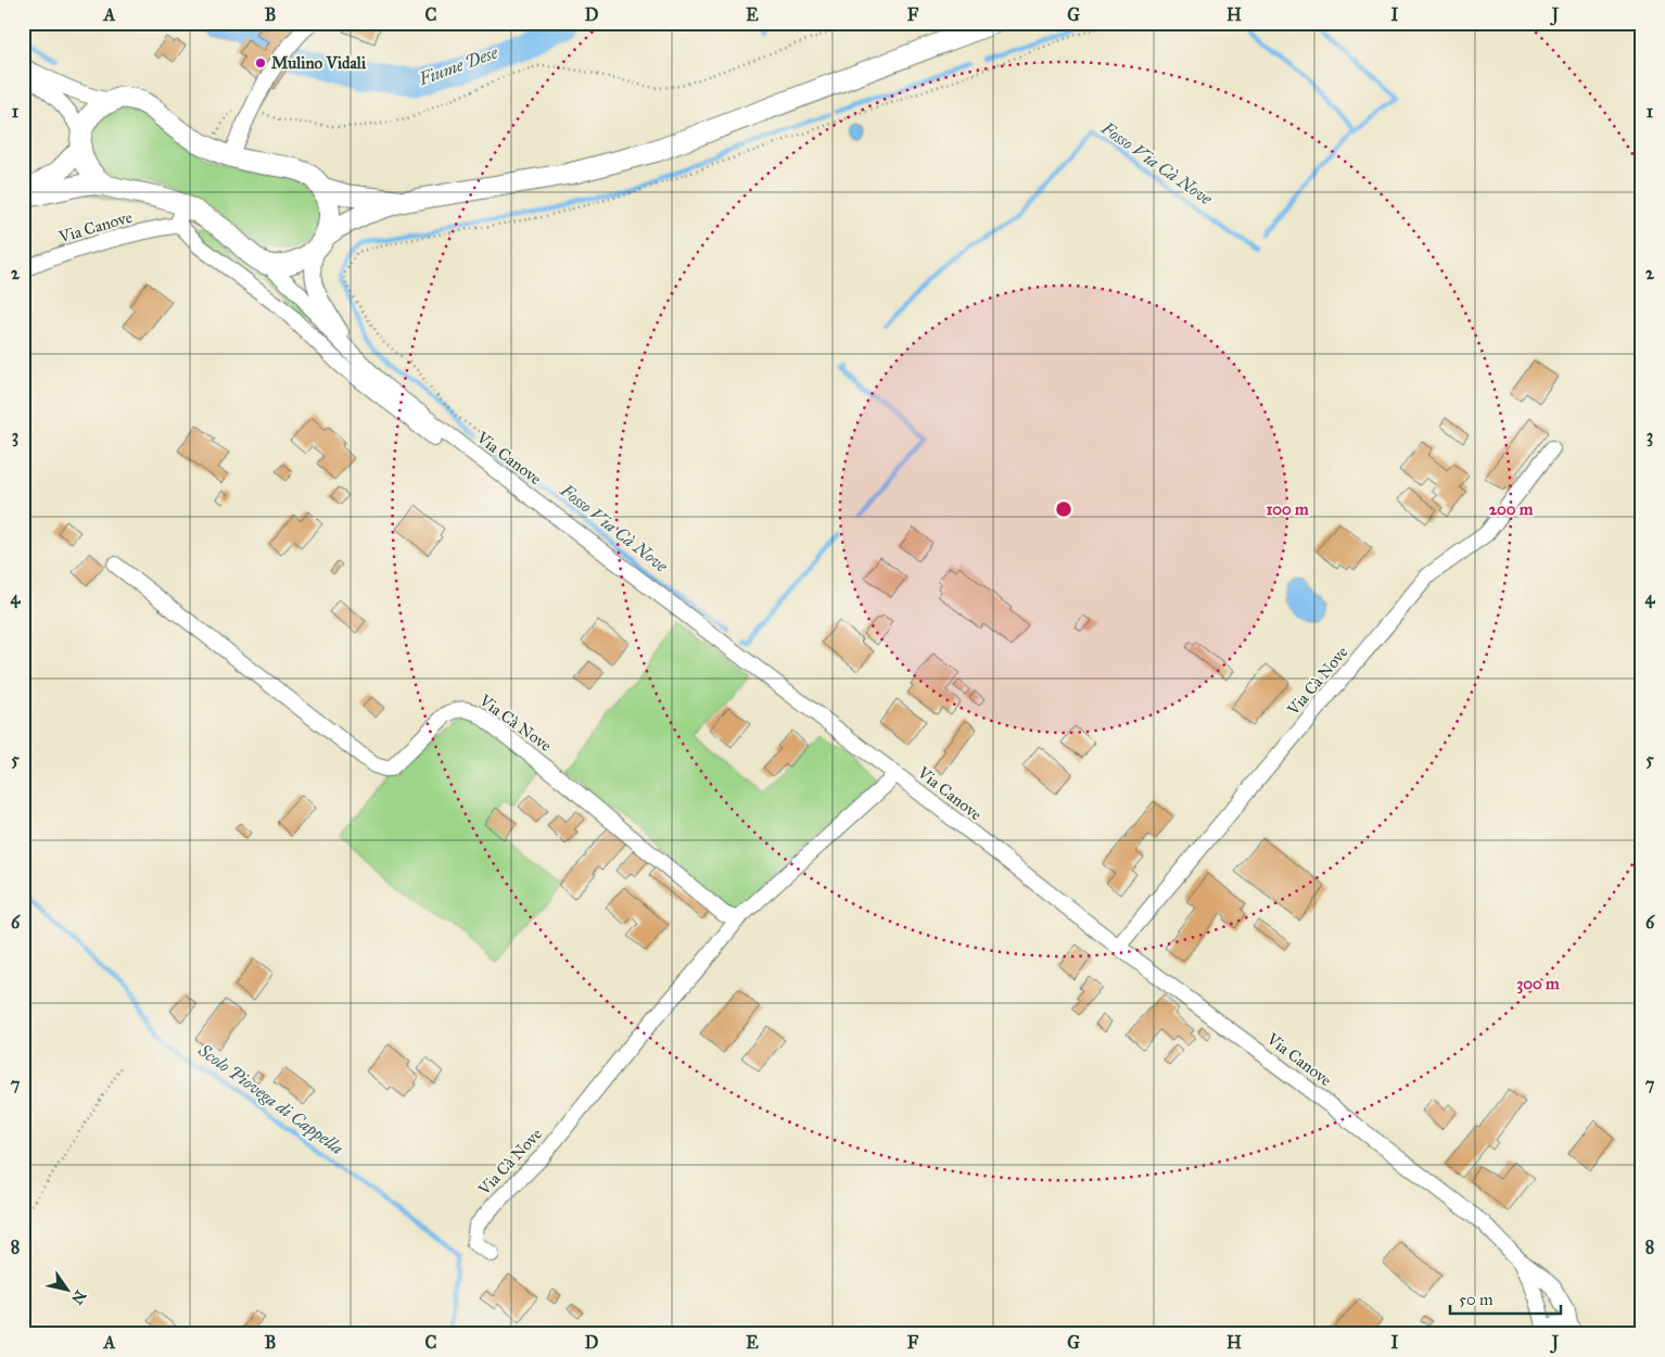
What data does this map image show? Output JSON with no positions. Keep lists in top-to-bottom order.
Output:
{
  "streets": {
    "street": ["Via Canove", "Via Cà Nove"]
  },
  "crossings": [
    ["Via Canove", "Via Cà Nove"]
  ],
  "water": ["Fiume Dese", "Fosso Via Cà Nove", "Scolo Piovega di Cappella"],
  "places": ["Mulino Vidali"],
  "scale_bar": "50 m",
  "north": "bottom right",
  "grid": {
    "columns": [
      "A",
      "B",
      "C",
      "D",
      "E",
      "F",
      "G",
      "H",
      "I",
      "J"
    ],
    "rows": [
      "1",
      "2",
      "3",
      "4",
      "5",
      "6",
      "7",
      "8"
    ]
  },
  "rings": ["100 m", "200 m", "300 m"]
}
